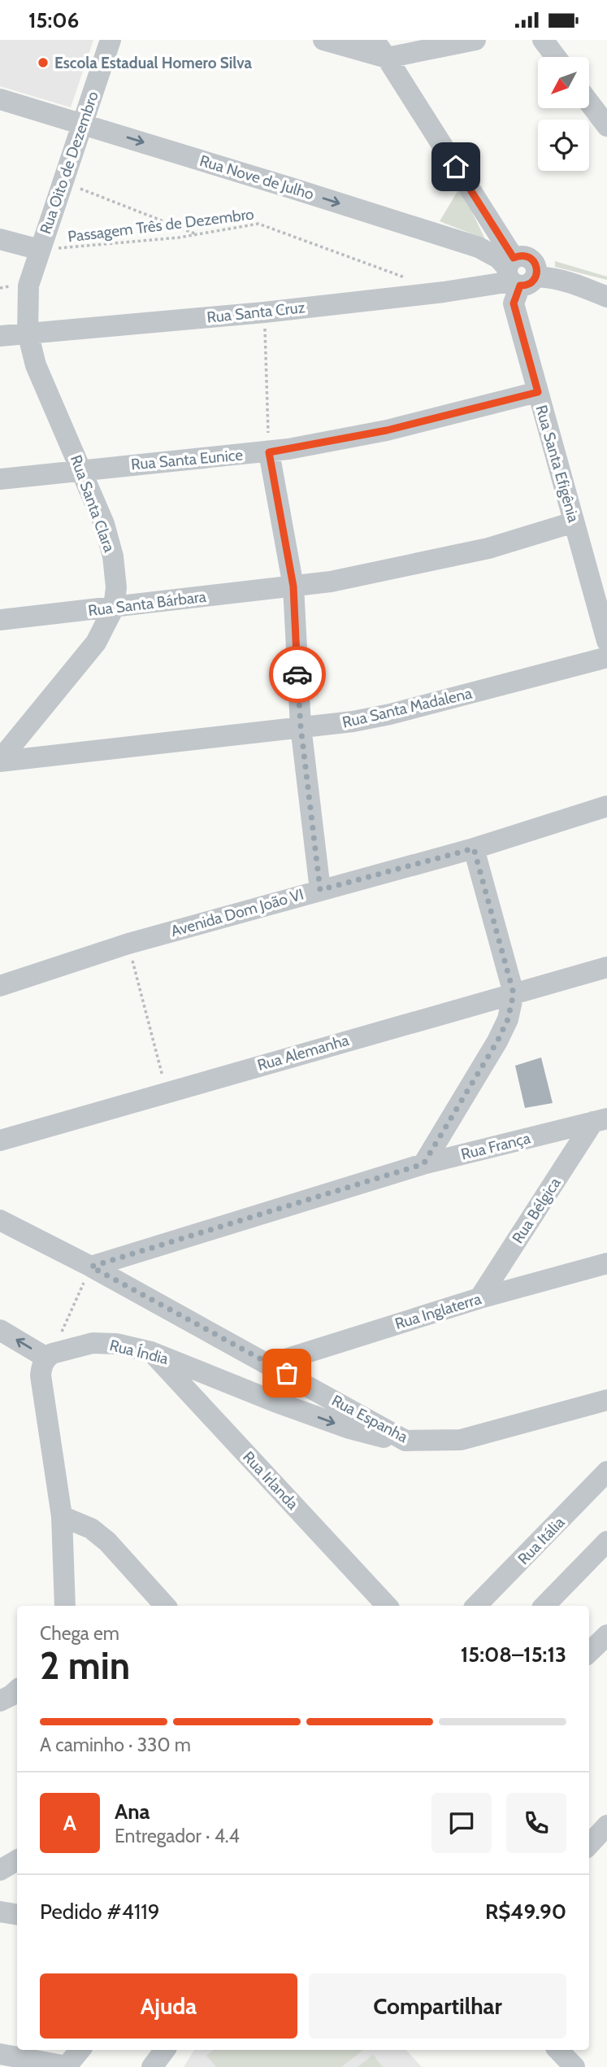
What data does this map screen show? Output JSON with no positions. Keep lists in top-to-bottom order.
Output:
{
  "streets": {
    "street": [
      "Rua Oito de Dezembro",
      "Rua Nove de Julho",
      "Rua Santa Cruz",
      "Rua Santa Eunice",
      "Rua Santa Efigênia",
      "Rua Santa Clara",
      "Rua Santa Bárbara",
      "Rua Santa Madalena",
      "Avenida Dom João VI",
      "Rua Alemanha",
      "Rua França",
      "Rua Bélgica",
      "Rua Inglaterra",
      "Rua Índia",
      "Rua Espanha",
      "Rua Irlanda",
      "Rua Itália"
    ],
    "path": ["Passagem Três de Dezembro"]
  },
  "crossings": [
    ["Rua Oito de Dezembro", "Rua Nove de Julho"],
    ["Rua Oito de Dezembro", "Passagem Três de Dezembro"],
    ["Rua Oito de Dezembro", "Rua Santa Clara"],
    ["Rua Nove de Julho", "Rua Santa Cruz"],
    ["Rua Nove de Julho", "Rua Santa Efigênia"],
    ["Rua Santa Cruz", "Rua Santa Efigênia"],
    ["Rua Santa Cruz", "Rua Santa Clara"],
    ["Rua Santa Eunice", "Rua Santa Efigênia"],
    ["Rua Santa Eunice", "Rua Santa Clara"],
    ["Rua Santa Efigênia", "Rua Santa Bárbara"],
    ["Rua Santa Clara", "Rua Santa Bárbara"],
    ["Rua Santa Clara", "Rua Santa Madalena"],
    ["Rua França", "Rua Bélgica"],
    ["Rua França", "Rua Espanha"],
    ["Rua Bélgica", "Rua Inglaterra"],
    ["Rua Inglaterra", "Rua Espanha"],
    ["Rua Índia", "Rua Espanha"],
    ["Rua Índia", "Rua Irlanda"]
  ],
  "one_way": ["Rua Nove de Julho", "Rua Índia"],
  "places": ["Escola Estadual Homero Silva"],
  "north": "bottom left",
  "page": {
    "status": "15:06",
    "heading": ["2 min", "Chega em", "15:08–15:13"],
    "panel": [
      "Ana",
      "Entregador · 4.4",
      "Pedido #4119",
      "R$49.90"
    ],
    "bar": "A caminho · 330 m",
    "round": "A",
    "buttons": ["Ajuda", "Compartilhar"]
  }
}
